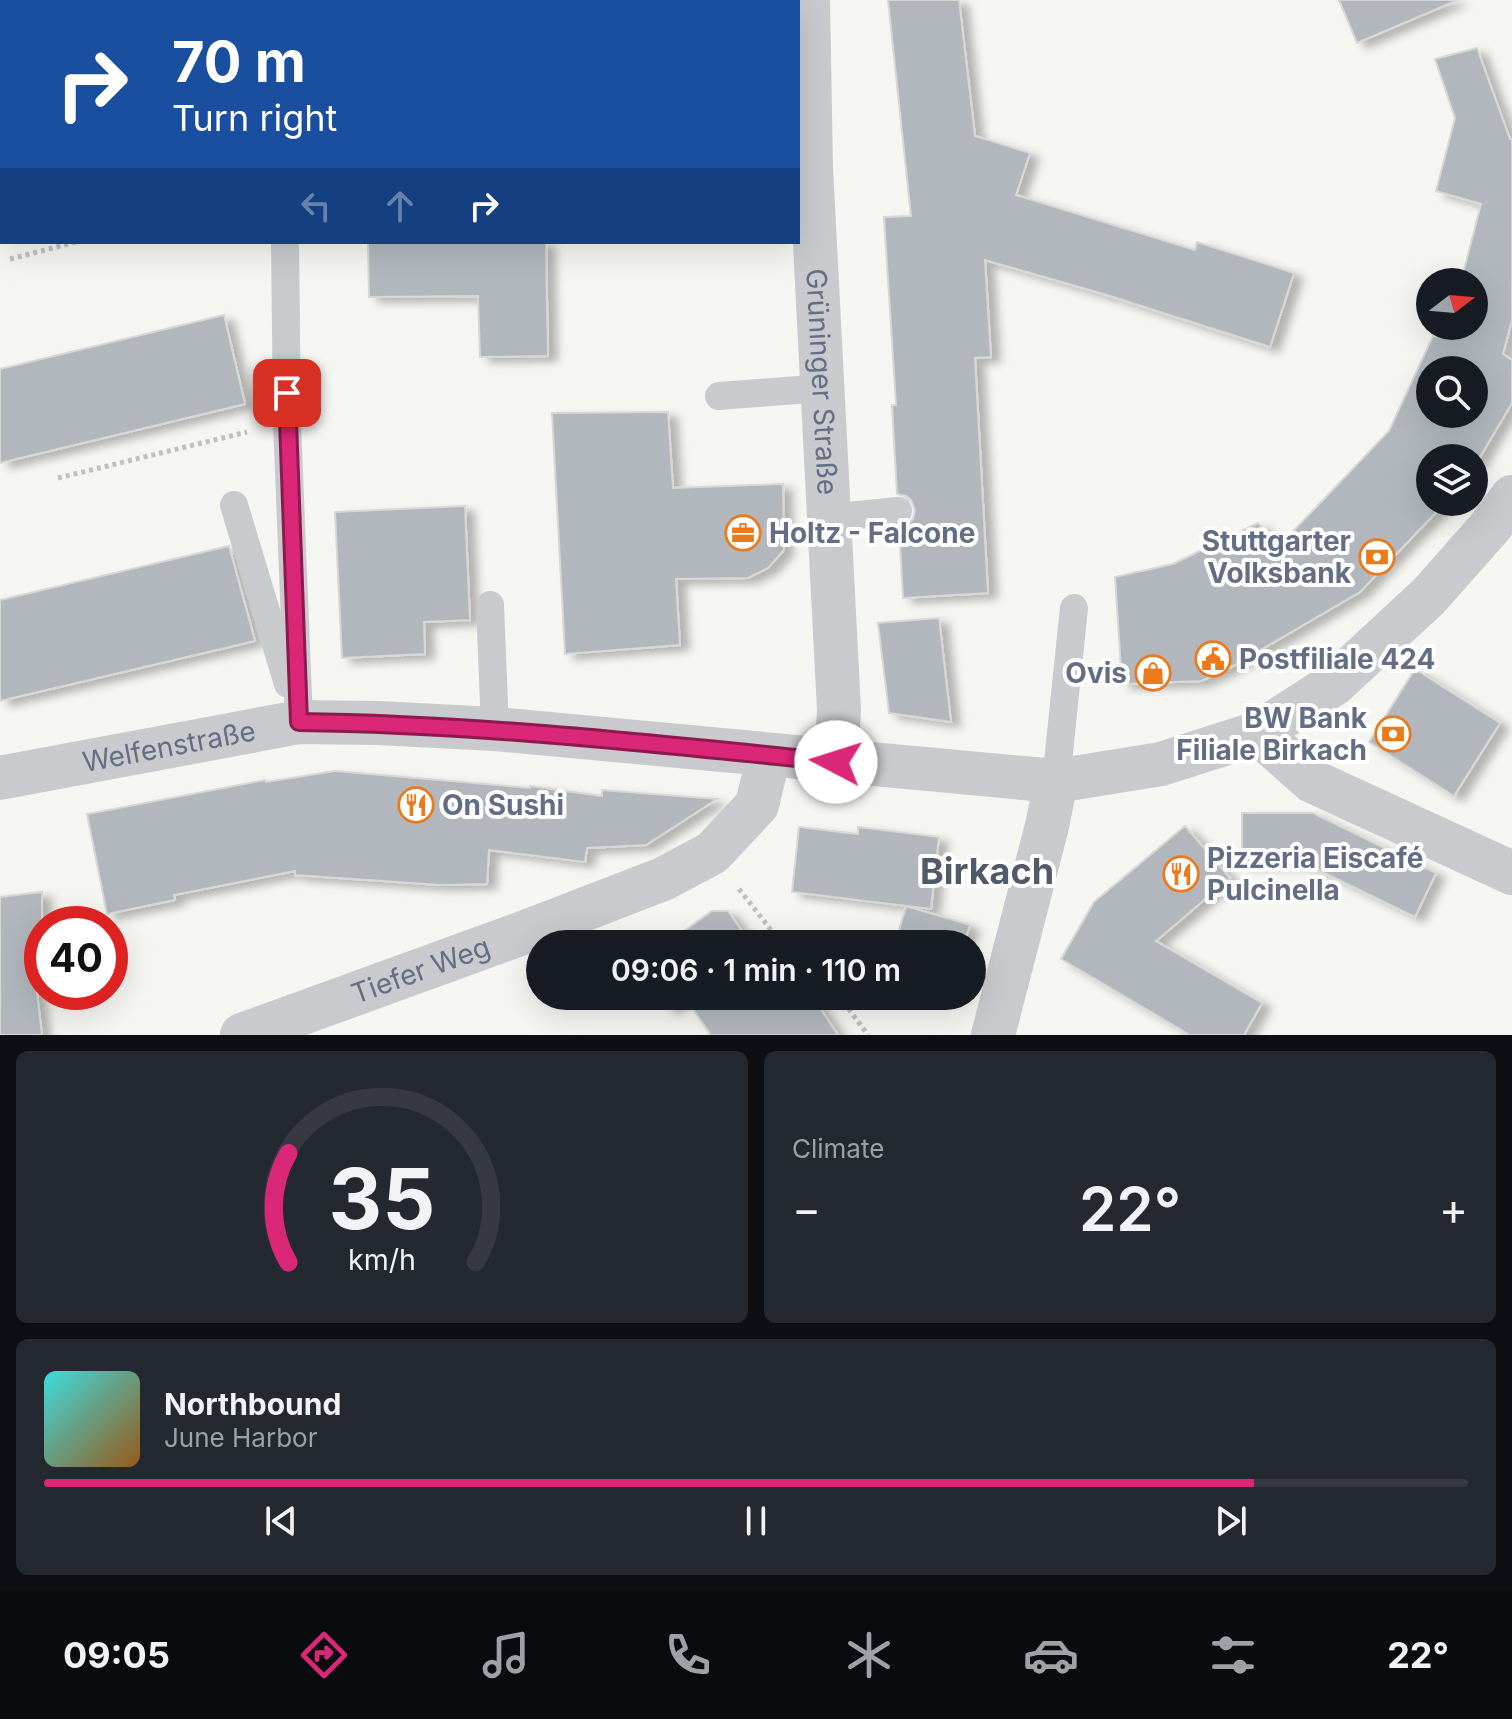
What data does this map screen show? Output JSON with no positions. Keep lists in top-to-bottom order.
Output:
{
  "streets": {
    "street": ["Grüninger Straße", "Welfenstraße", "Tiefer Weg"]
  },
  "crossings": [
    ["Grüninger Straße", "Welfenstraße"],
    ["Welfenstraße", "Tiefer Weg"]
  ],
  "districts": ["Birkach"],
  "places": {
    "office": ["Holtz - Falcone"],
    "bank": ["Stuttgarter Volksbank", "BW Bank Filiale Birkach"],
    "public building": ["Postfiliale 424"],
    "shop": ["Ovis"],
    "restaurant": ["On Sushi", "Pizzeria Eiscafé Pulcinella"]
  },
  "north": "right",
  "page": {
    "turn": ["70 m", "Turn right"],
    "limit": "40",
    "trip": "09:06 · 1 min · 110 m",
    "tile": "Climate",
    "heat": ["−", "22°", "+"],
    "song": ["Northbound", "June Harbor"],
    "tabs": ["09:05", "22°"],
    "gauge": ["35", "km/h"]
  }
}
